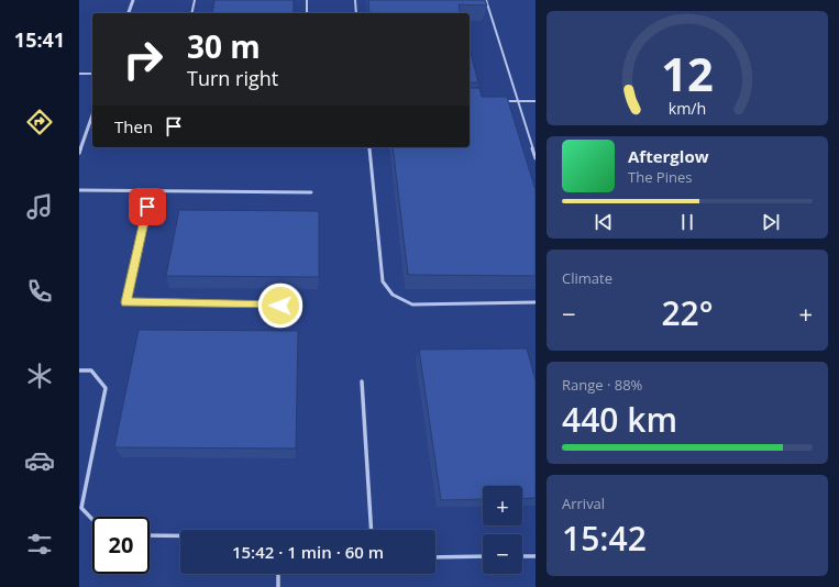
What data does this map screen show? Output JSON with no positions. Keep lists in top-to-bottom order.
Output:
{
  "page": {
    "tabs": "15:41",
    "turn": ["30 m", "Turn right"],
    "then": "Then",
    "song": ["Afterglow", "The Pines"],
    "tile": [
      "Climate",
      ["Range · 88%", "440 km"],
      ["Arrival", "15:42"]
    ],
    "heat": ["−", "22°", "+"],
    "map_buttons": ["+", "−"],
    "limit": "20",
    "trip": "15:42 · 1 min · 60 m",
    "gauge": ["12", "km/h"]
  }
}
